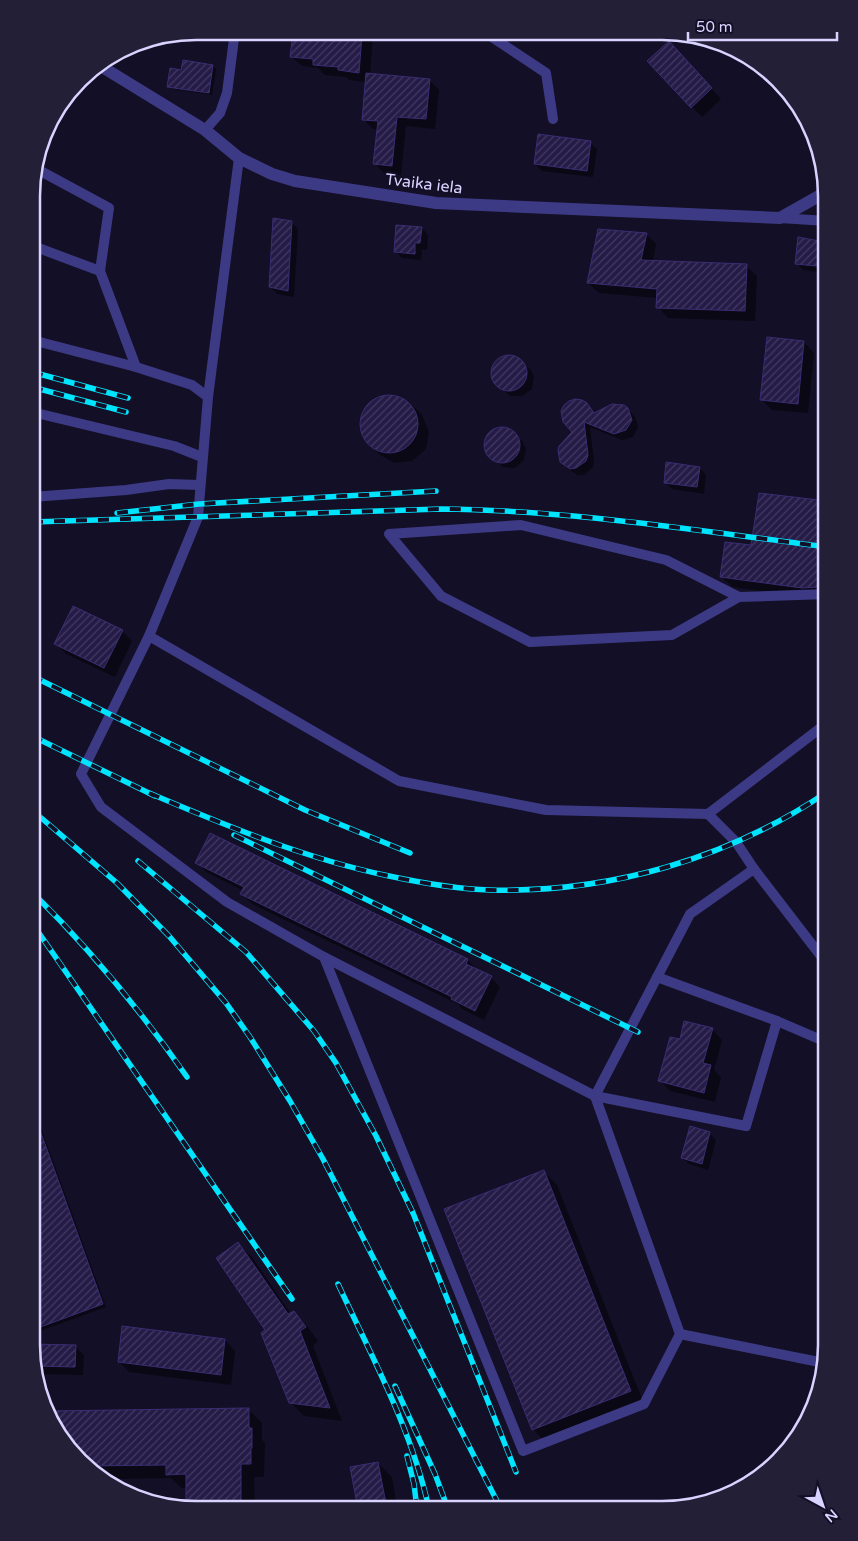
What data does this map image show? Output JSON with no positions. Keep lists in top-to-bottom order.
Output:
{
  "streets": {
    "street": ["Tvaika iela"]
  },
  "scale_bar": "50 m",
  "north": "bottom right"
}
